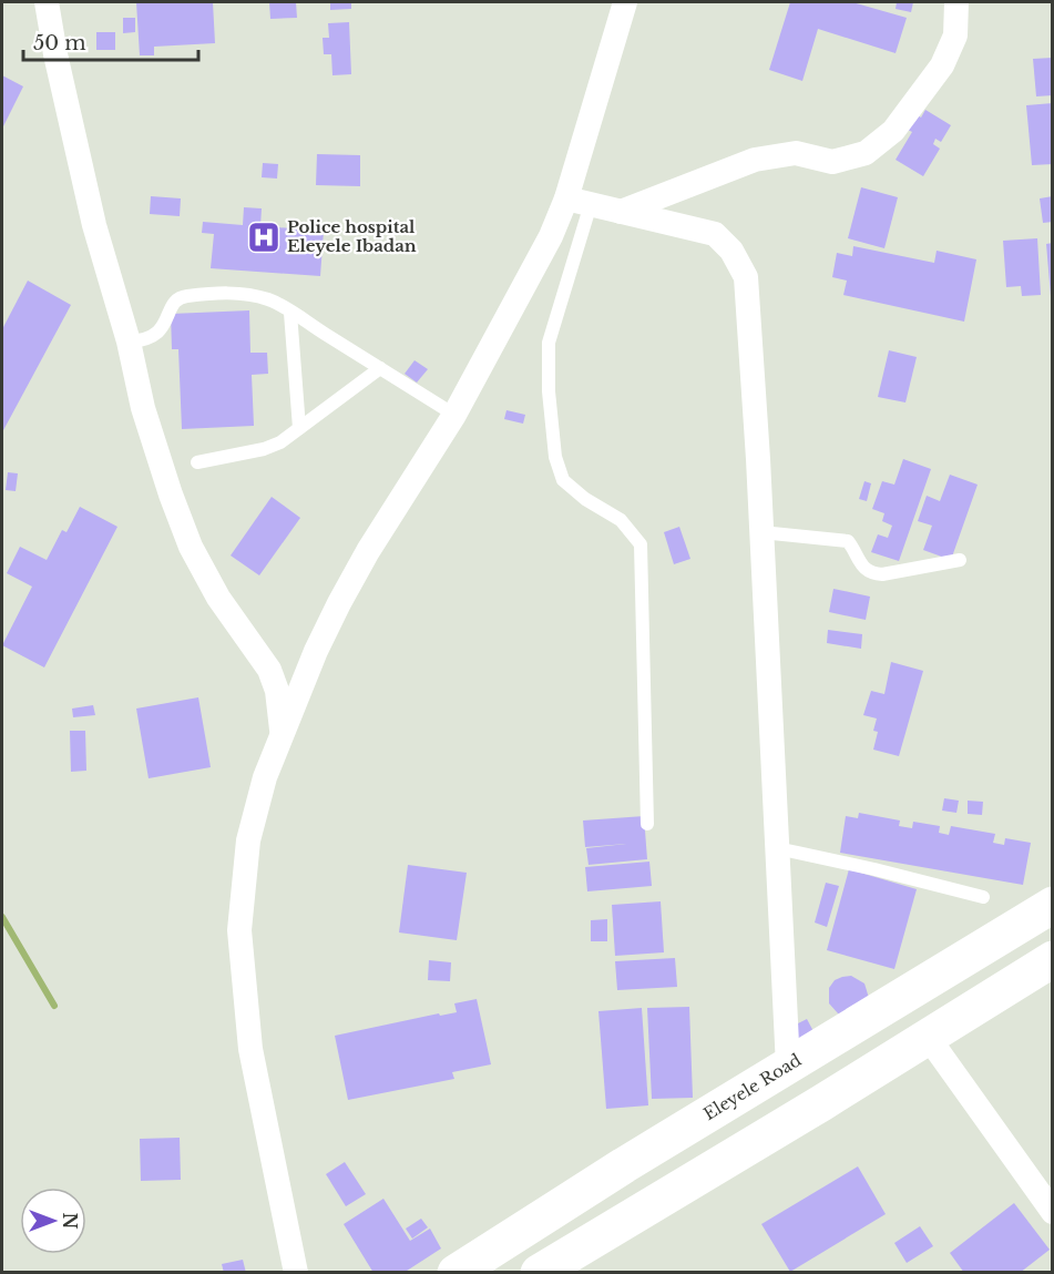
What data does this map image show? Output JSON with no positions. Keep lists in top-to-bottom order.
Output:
{
  "streets": {
    "main road": ["Eleyele Road"]
  },
  "places": {
    "hospital": ["Police hospital Eleyele Ibadan"]
  },
  "scale_bar": "50 m",
  "north": "right"
}
